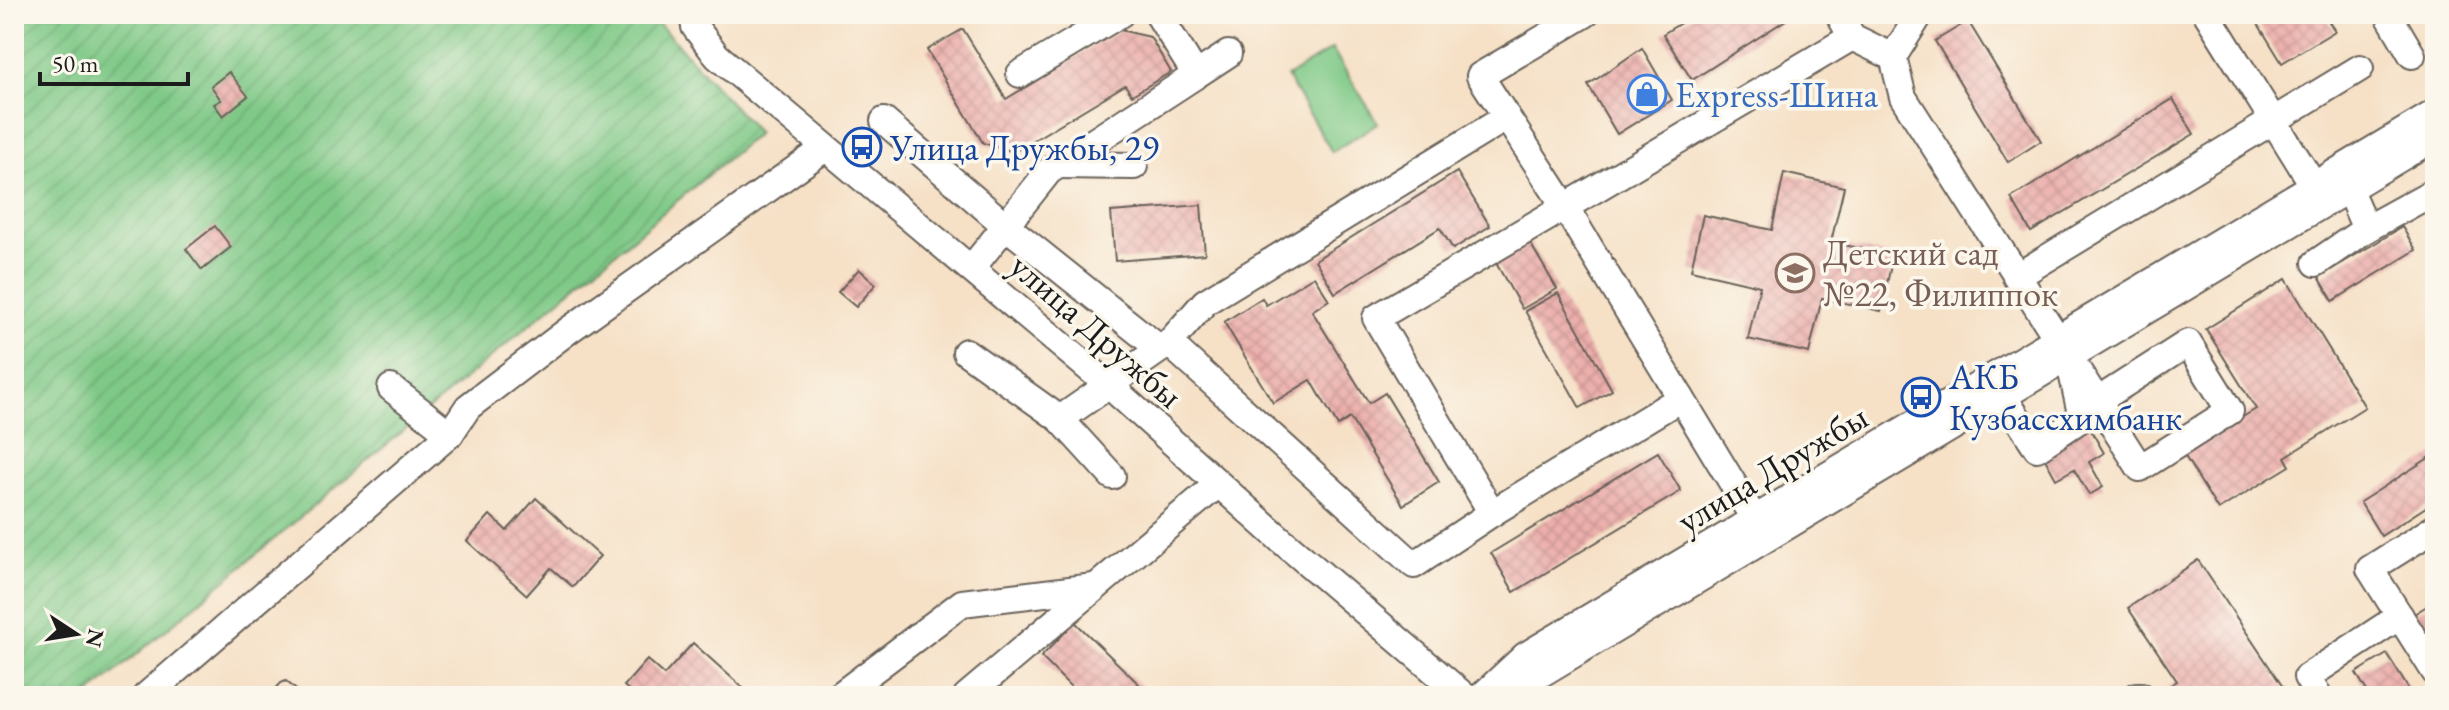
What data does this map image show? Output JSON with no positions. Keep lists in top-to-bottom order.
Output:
{
  "streets": {
    "street": ["улица Дружбы"]
  },
  "places": {
    "shop": ["Express-Шина"],
    "bus stop": ["Улица Дружбы, 29", "АКБ Кузбассхимбанк"],
    "school or university": ["Детский сад №22, Филиппок"]
  },
  "scale_bar": "50 m",
  "north": "right"
}
